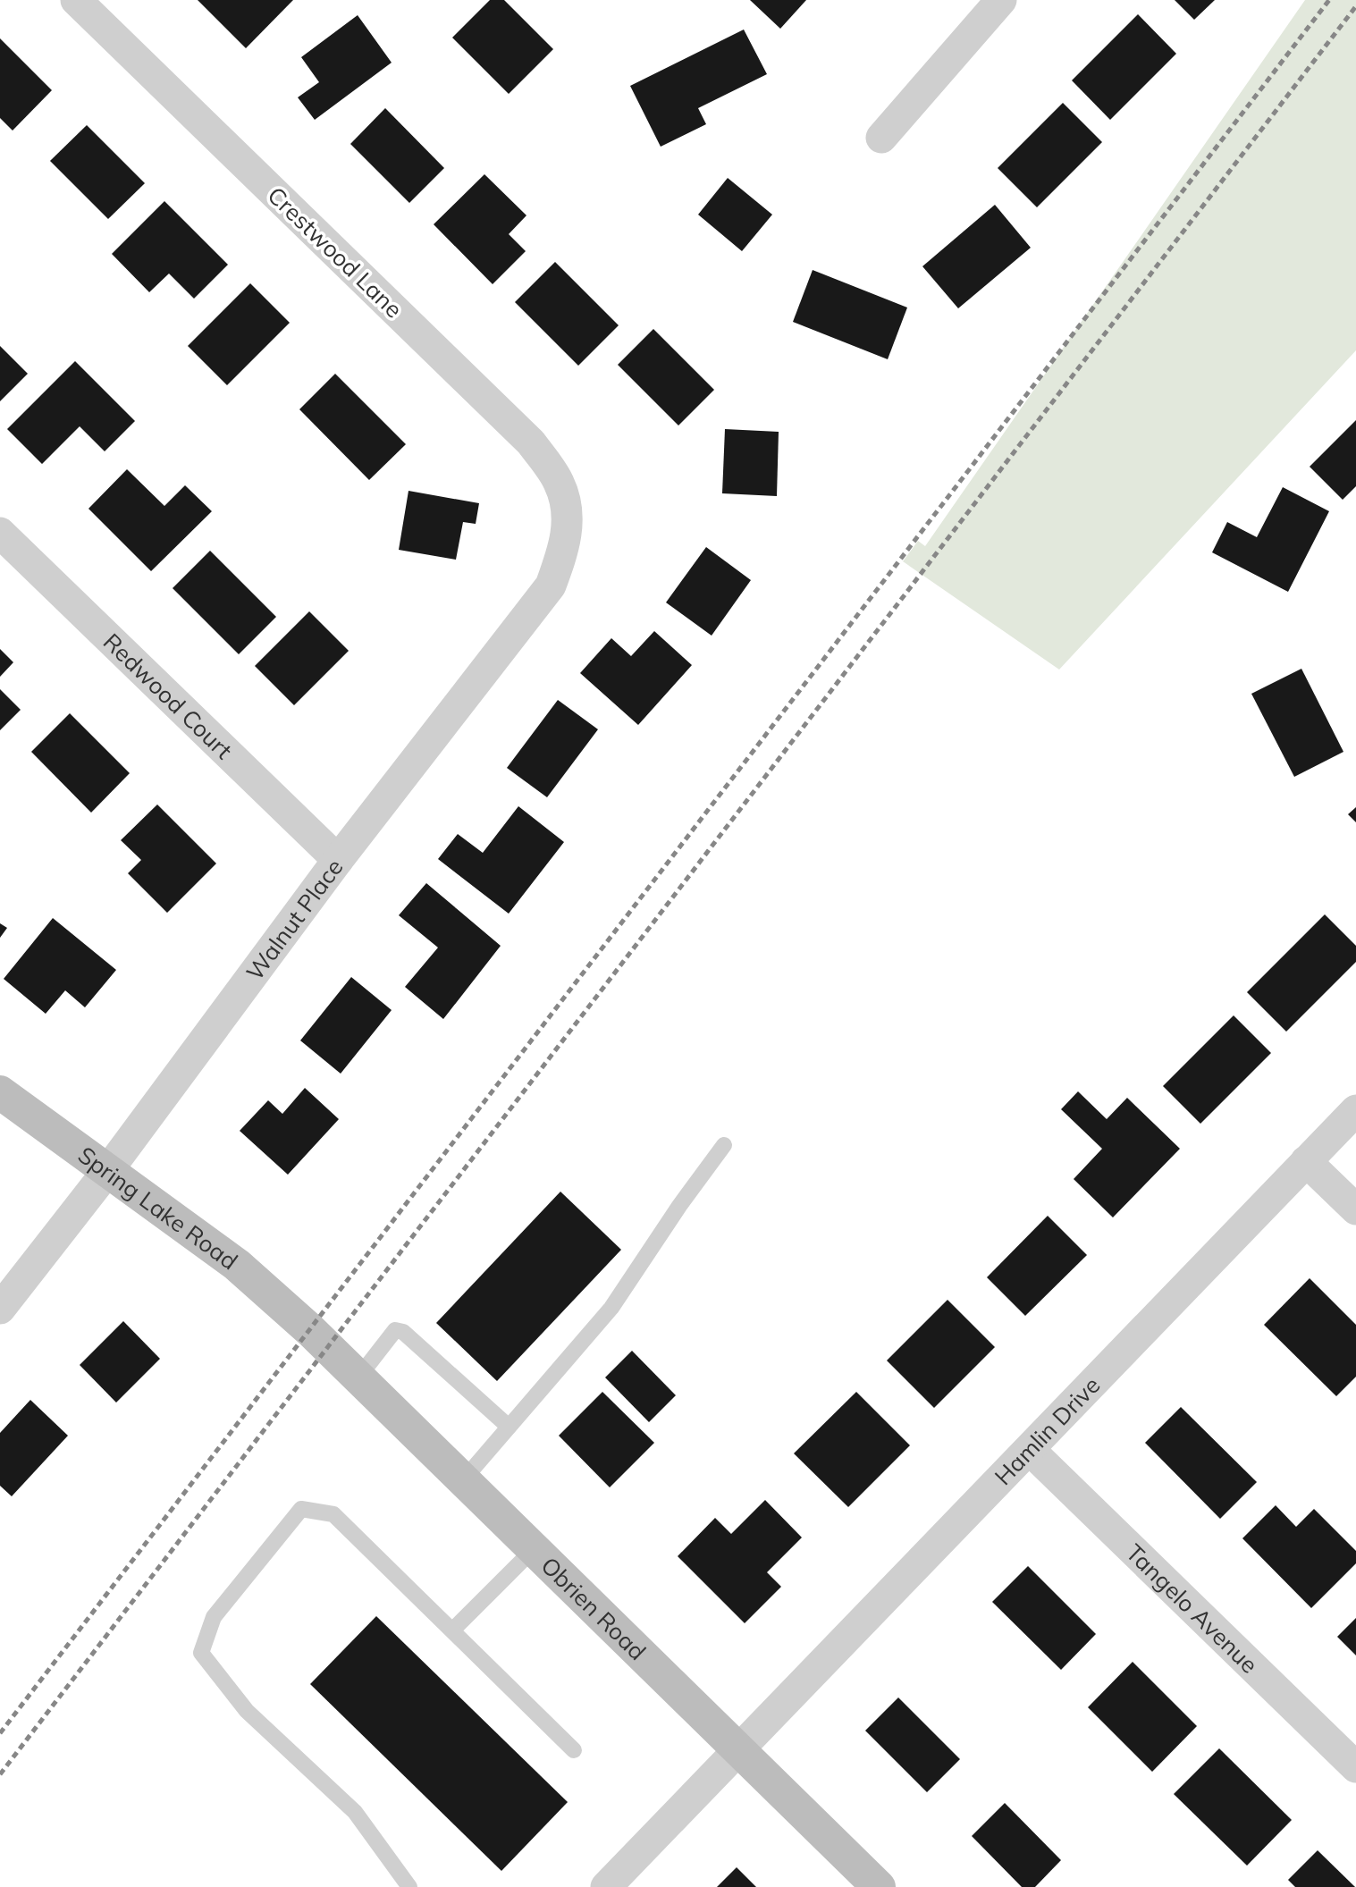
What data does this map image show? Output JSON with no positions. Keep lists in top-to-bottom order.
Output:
{
  "streets": {
    "street": [
      "Crestwood Lane",
      "Redwood Court",
      "Walnut Place",
      "Spring Lake Road",
      "Hamlin Drive",
      "Obrien Road",
      "Tangelo Avenue"
    ]
  },
  "crossings": [
    ["Crestwood Lane", "Walnut Place"],
    ["Redwood Court", "Walnut Place"],
    ["Walnut Place", "Spring Lake Road"],
    ["Spring Lake Road", "Obrien Road"],
    ["Hamlin Drive", "Obrien Road"],
    ["Hamlin Drive", "Tangelo Avenue"]
  ]
}
